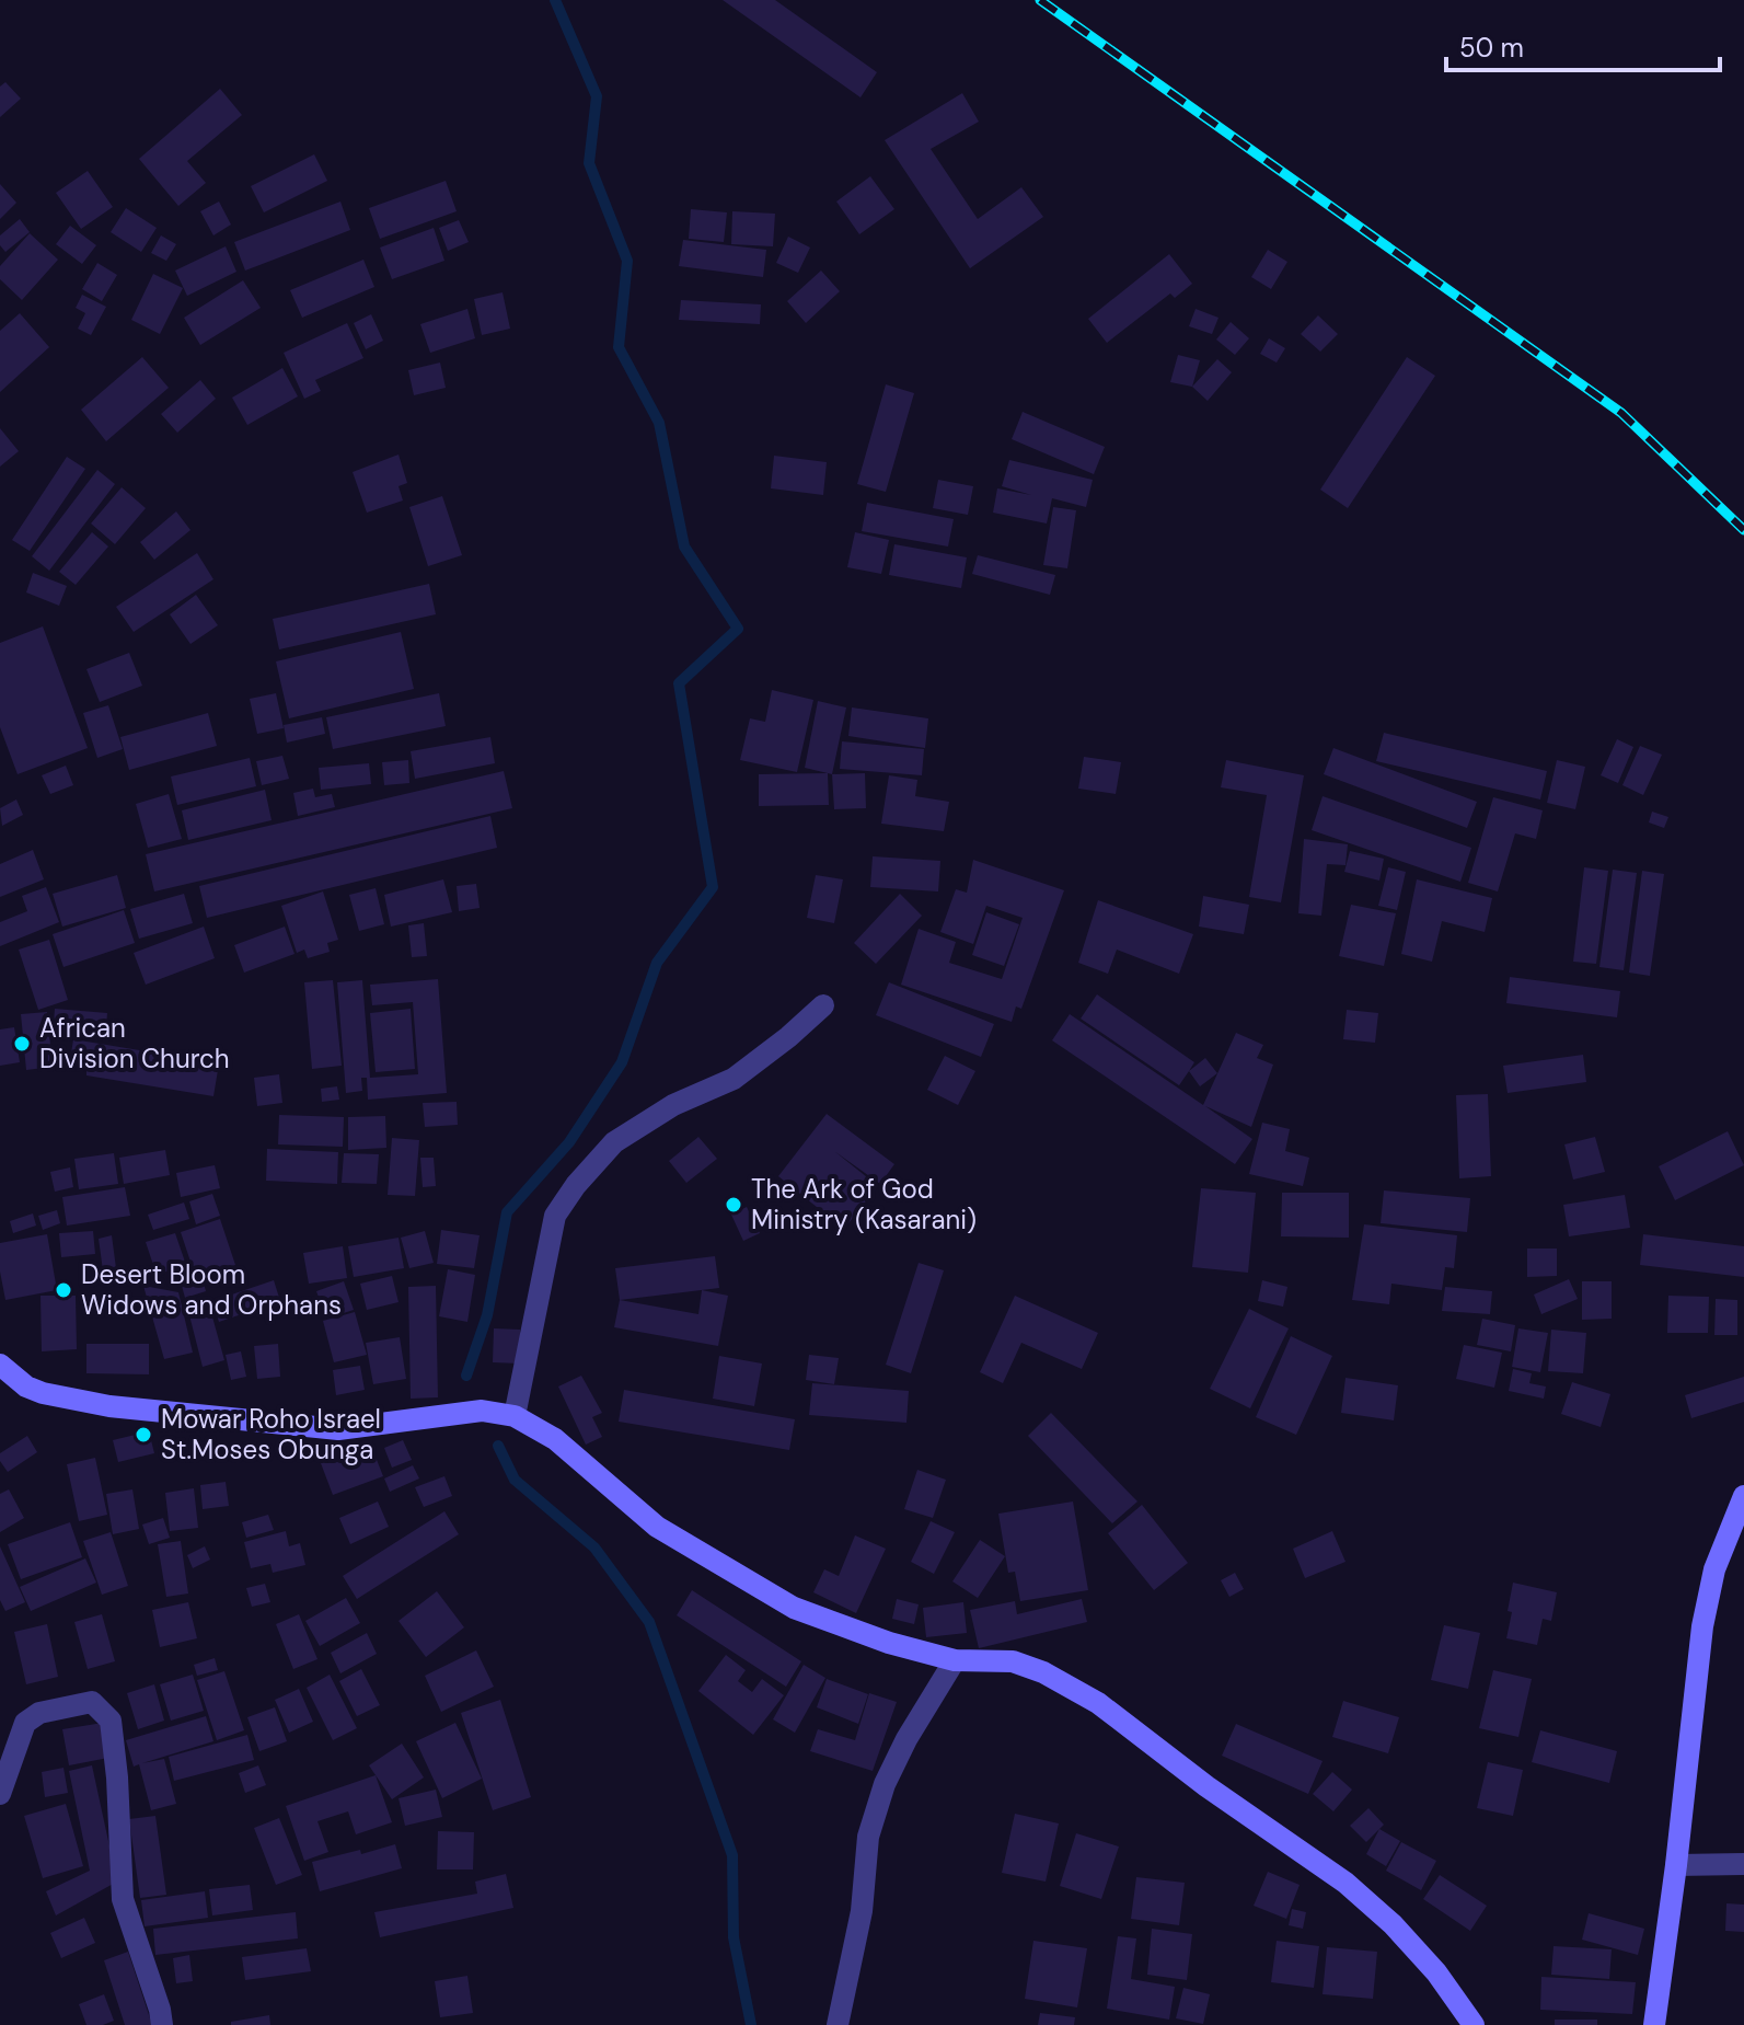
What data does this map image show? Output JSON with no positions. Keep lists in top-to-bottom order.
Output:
{
  "places": [
    "African Division Church",
    "The Ark of God Ministry (Kasarani)",
    "Desert Bloom Widows and Orphans",
    "Mowar Roho Israel St.Moses Obunga"
  ],
  "scale_bar": "50 m"
}
